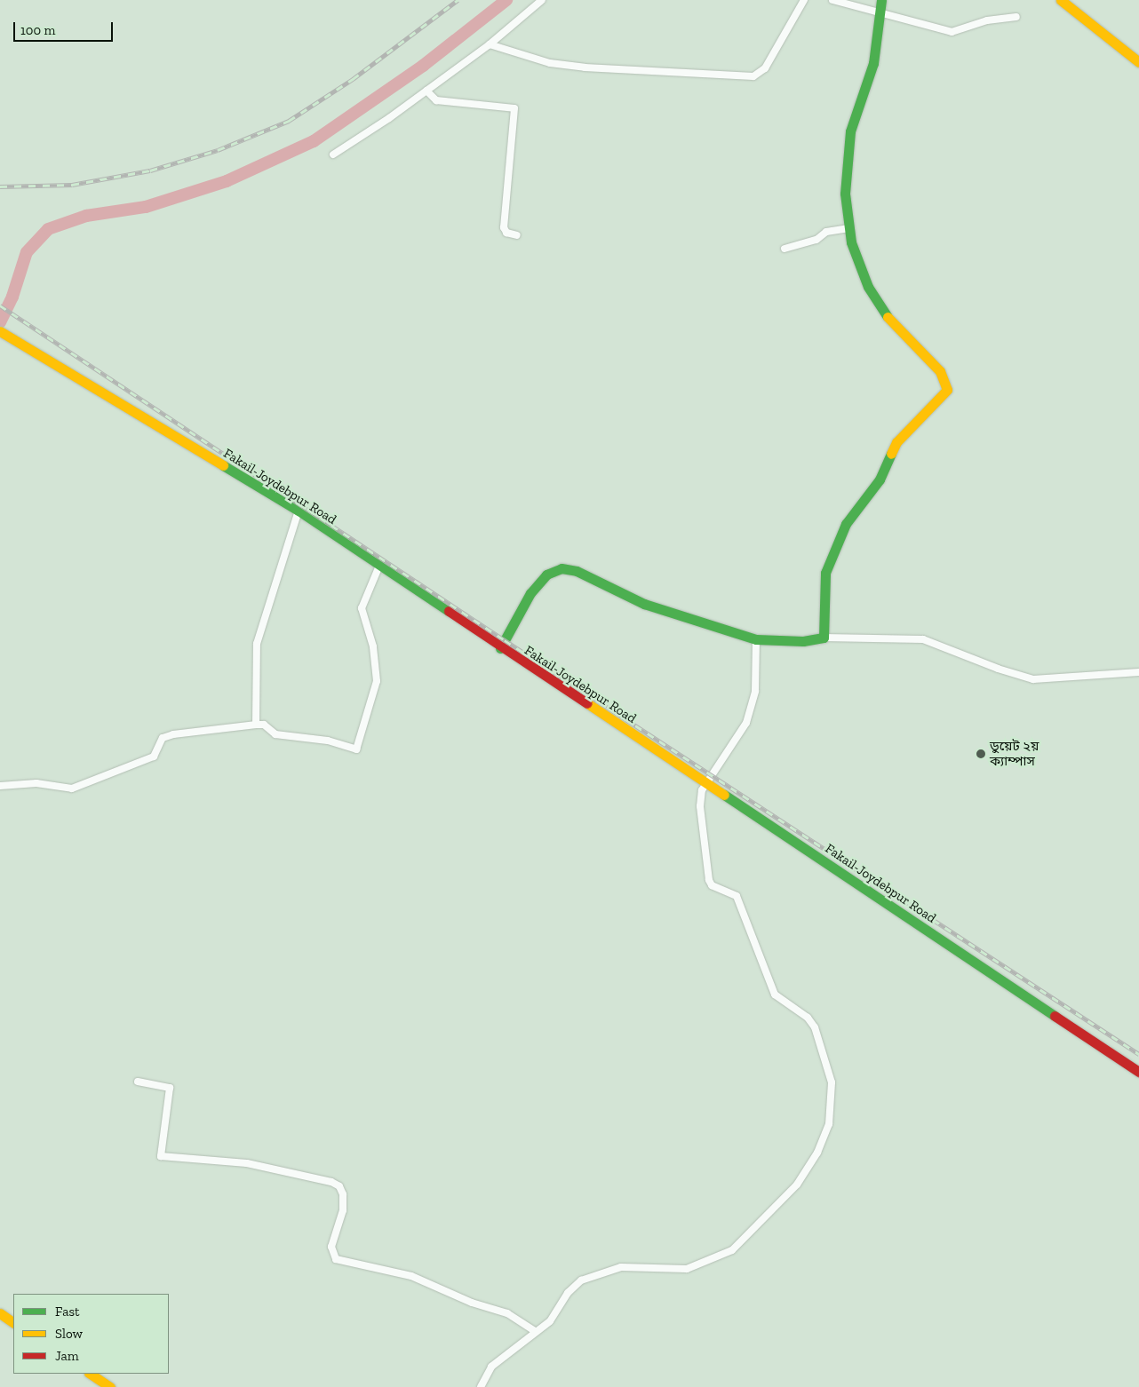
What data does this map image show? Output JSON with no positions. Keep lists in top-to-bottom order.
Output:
{
  "streets": {
    "street": ["Fakail-Joydebpur Road"]
  },
  "places": ["ডুয়েট ২য় ক্যাম্পাস"],
  "legend": ["Fast", "Slow", "Jam"],
  "scale_bar": "100 m"
}
